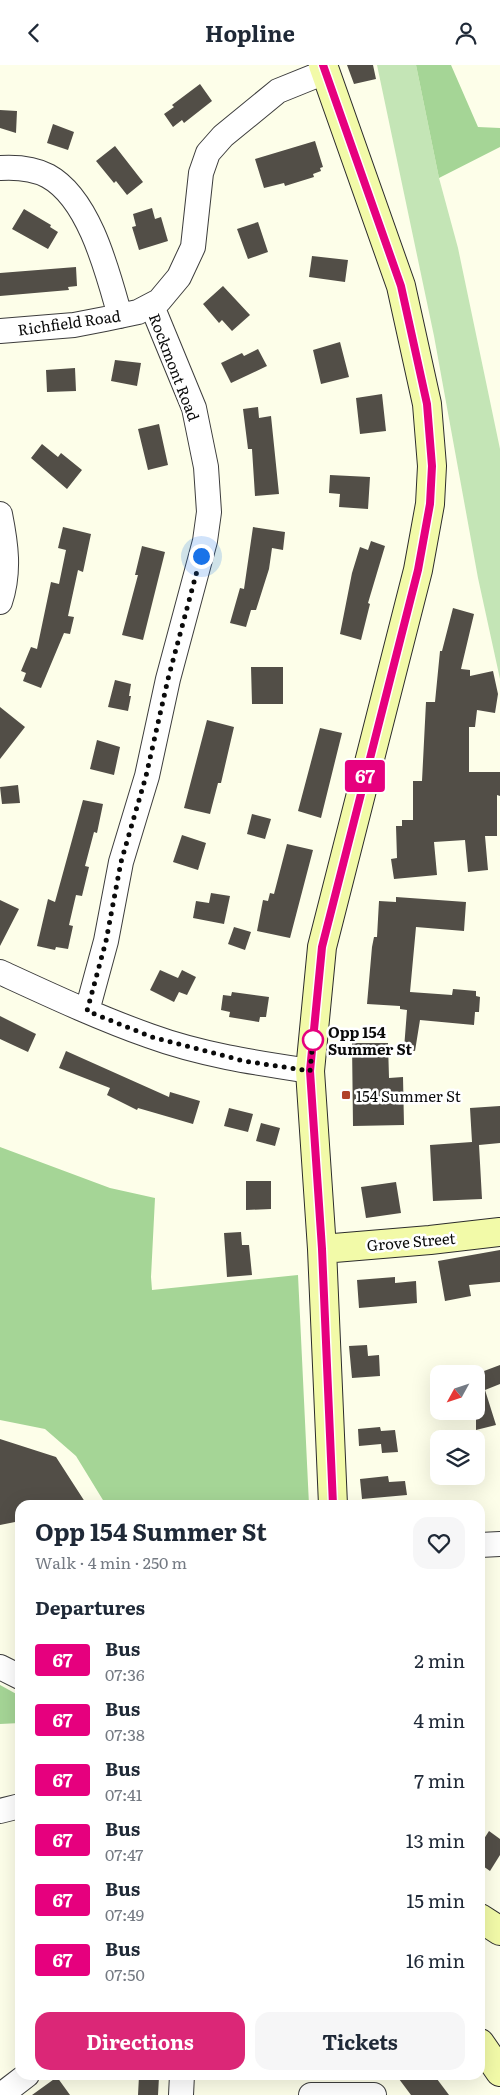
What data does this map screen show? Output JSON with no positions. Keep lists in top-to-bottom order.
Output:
{
  "streets": {
    "main road": ["Grove Street"],
    "street": ["Richfield Road", "Rockmont Road"]
  },
  "crossings": [
    ["Richfield Road", "Rockmont Road"]
  ],
  "places": {
    "other": ["Opp 154 Summer St"],
    "transit": ["154 Summer St"]
  },
  "lines": ["bus line 67"],
  "north": "bottom left",
  "page": {
    "header": "Hopline",
    "on_map": "67",
    "heading": [
      ["Opp 154 Summer St", "Walk · 4 min · 250 m"],
      "Departures"
    ],
    "list": [
      {
        "mark": "67",
        "name": "Bus",
        "note": "07:36",
        "value": "2 min"
      },
      {
        "mark": "67",
        "name": "Bus",
        "note": "07:38",
        "value": "4 min"
      },
      {
        "mark": "67",
        "name": "Bus",
        "note": "07:41",
        "value": "7 min"
      },
      {
        "mark": "67",
        "name": "Bus",
        "note": "07:47",
        "value": "13 min"
      },
      {
        "mark": "67",
        "name": "Bus",
        "note": "07:49",
        "value": "15 min"
      },
      {
        "mark": "67",
        "name": "Bus",
        "note": "07:50",
        "value": "16 min"
      }
    ],
    "buttons": ["Directions", "Tickets"]
  }
}
